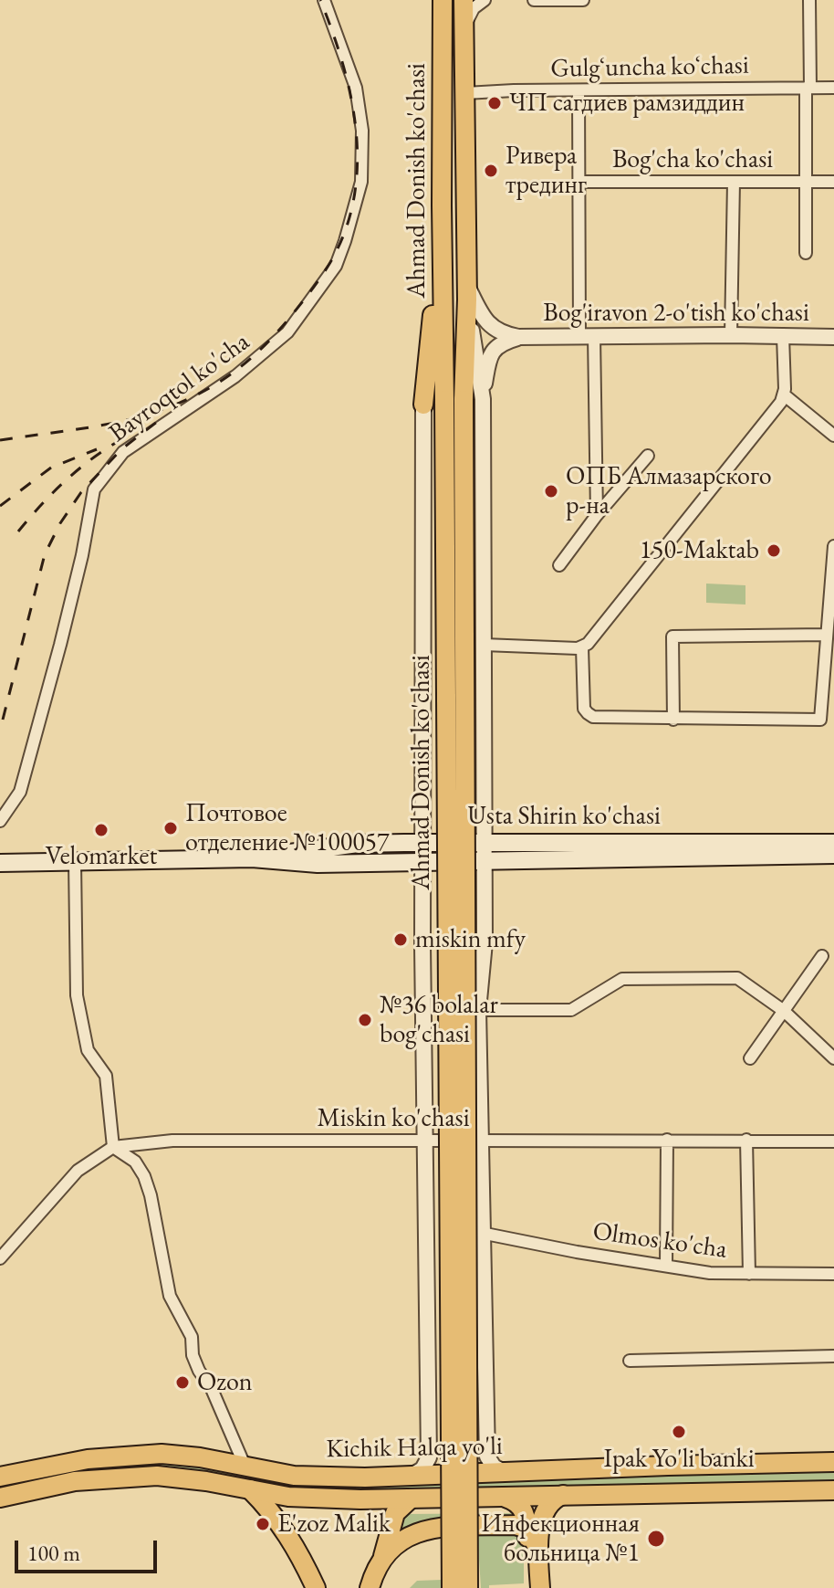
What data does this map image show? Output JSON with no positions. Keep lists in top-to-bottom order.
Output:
{
  "streets": {
    "main road": ["Ahmad Donish ko'chasi", "Usta Shirin ko'chasi", "Kichik Halqa yo'li"],
    "street": [
      "Gulgʻuncha koʻchasi",
      "Bog'cha ko'chasi",
      "Bog'iravon 2-o'tish ko'chasi",
      "Bayroqtol ko'cha",
      "Miskin ko'chasi",
      "Olmos ko'cha"
    ]
  },
  "crossings": [
    ["Gulgʻuncha koʻchasi", "Ahmad Donish ko'chasi"],
    ["Ahmad Donish ko'chasi", "Bog'iravon 2-o'tish ko'chasi"],
    ["Ahmad Donish ko'chasi", "Usta Shirin ko'chasi"],
    ["Ahmad Donish ko'chasi", "Miskin ko'chasi"],
    ["Ahmad Donish ko'chasi", "Olmos ko'cha"],
    ["Ahmad Donish ko'chasi", "Kichik Halqa yo'li"]
  ],
  "places": [
    "ЧП сагдиев рамзиддин",
    "Ривера трединг",
    "ОПБ Алмазарского р-на",
    "150-Maktab",
    "Почтовое отделение №100057",
    "Velomarket",
    "miskin mfy",
    "№36 bolalar bog'chasi",
    "Ozon",
    "Ipak Yo'li banki",
    "E'zoz Malik",
    "Инфекционная больница №1"
  ],
  "scale_bar": "100 m"
}
